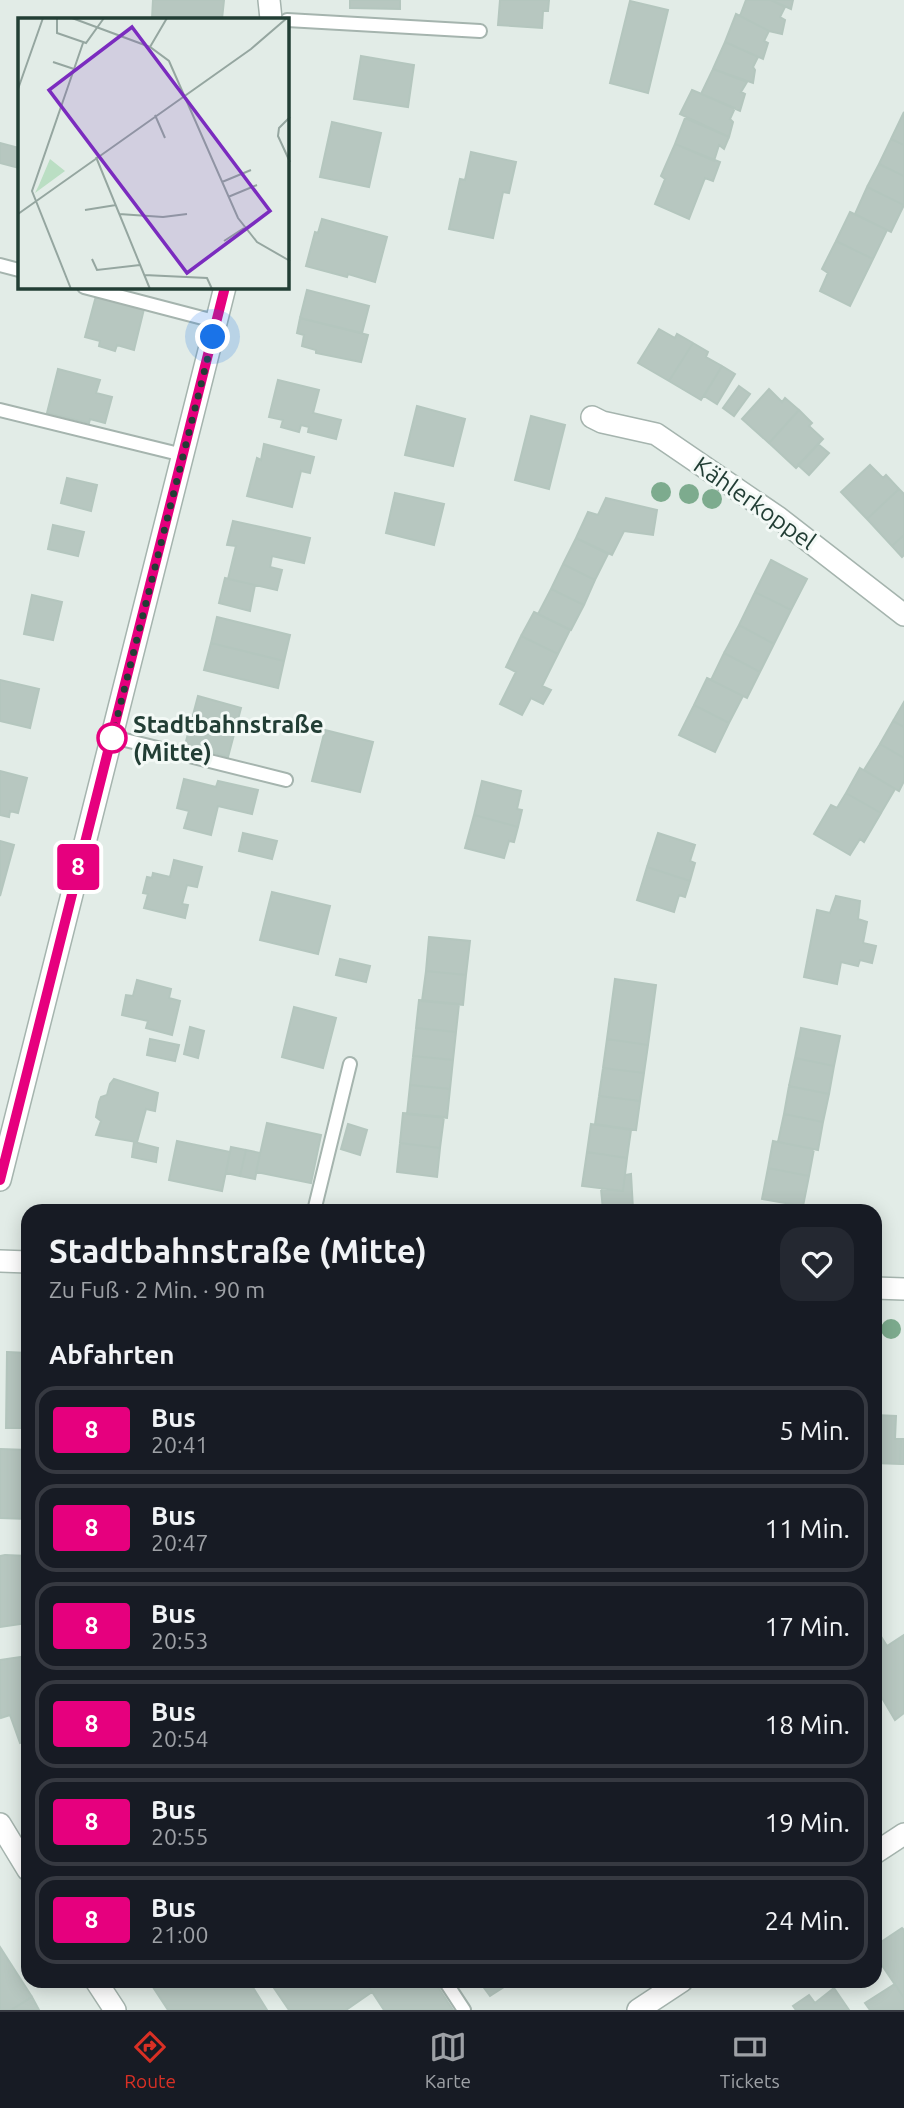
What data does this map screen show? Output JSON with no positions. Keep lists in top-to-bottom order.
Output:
{
  "streets": {
    "street": ["Kählerkoppel"]
  },
  "places": ["Stadtbahnstraße (Mitte)"],
  "lines": ["bus line 8"],
  "page": {
    "on_map": "8",
    "heading": [
      ["Stadtbahnstraße (Mitte)", "Zu Fuß · 2 Min. · 90 m"],
      "Abfahrten"
    ],
    "list": [
      {
        "mark": "8",
        "name": "Bus",
        "note": "20:41",
        "value": "5 Min."
      },
      {
        "mark": "8",
        "name": "Bus",
        "note": "20:47",
        "value": "11 Min."
      },
      {
        "mark": "8",
        "name": "Bus",
        "note": "20:53",
        "value": "17 Min."
      },
      {
        "mark": "8",
        "name": "Bus",
        "note": "20:54",
        "value": "18 Min."
      },
      {
        "mark": "8",
        "name": "Bus",
        "note": "20:55",
        "value": "19 Min."
      },
      {
        "mark": "8",
        "name": "Bus",
        "note": "21:00",
        "value": "24 Min."
      }
    ],
    "tabs": ["Route", "Karte", "Tickets"]
  }
}
